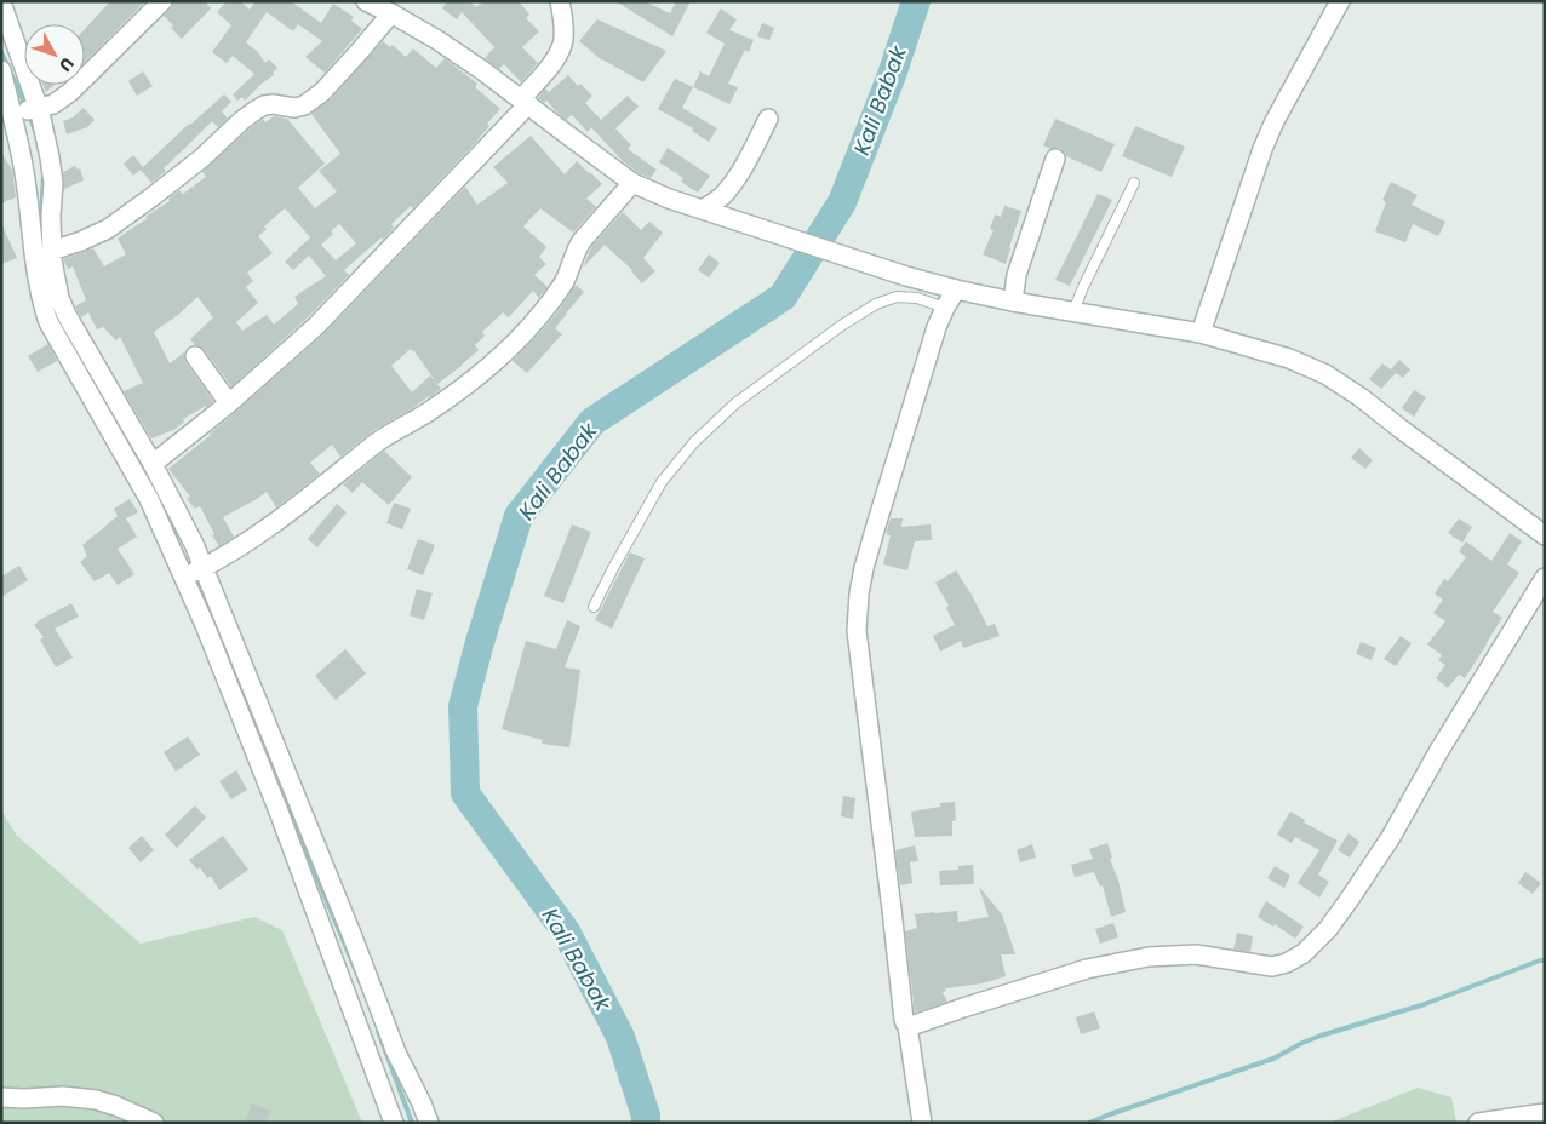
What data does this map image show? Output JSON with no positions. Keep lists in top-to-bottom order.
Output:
{
  "water": ["Kali Babak"],
  "north": "bottom right"
}
